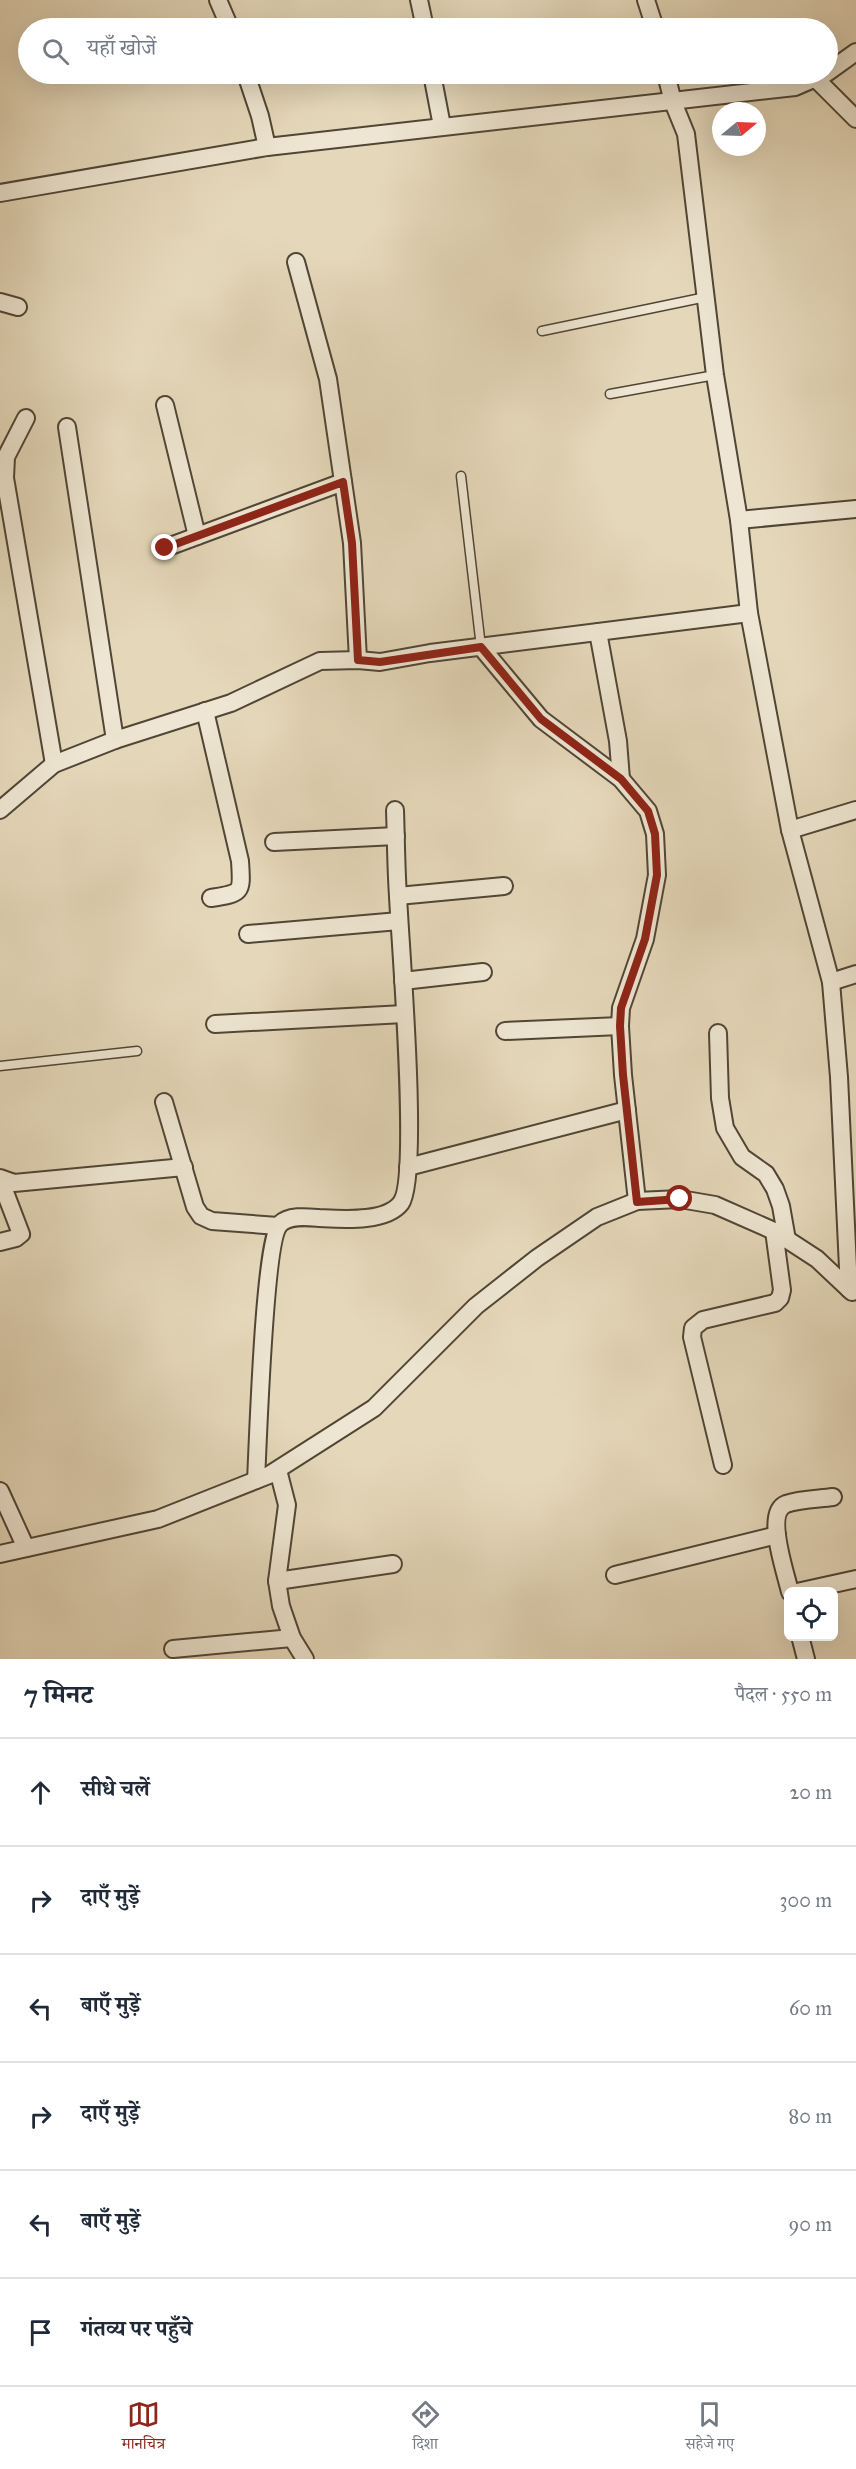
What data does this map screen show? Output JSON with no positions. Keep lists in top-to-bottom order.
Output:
{
  "north": "right",
  "page": {
    "search": "यहाँ खोजें",
    "heading": ["7 मिनट", "पैदल · 550 m"],
    "list": [
      ["सीधे चलें", "20 m"],
      ["दाएँ मुड़ें", "300 m"],
      ["बाएँ मुड़ें", "60 m"],
      ["दाएँ मुड़ें", "80 m"],
      ["बाएँ मुड़ें", "90 m"],
      "गंतव्य पर पहुँचे"
    ],
    "nav": ["मानचित्र", "दिशा", "सहेजे गए"]
  }
}
